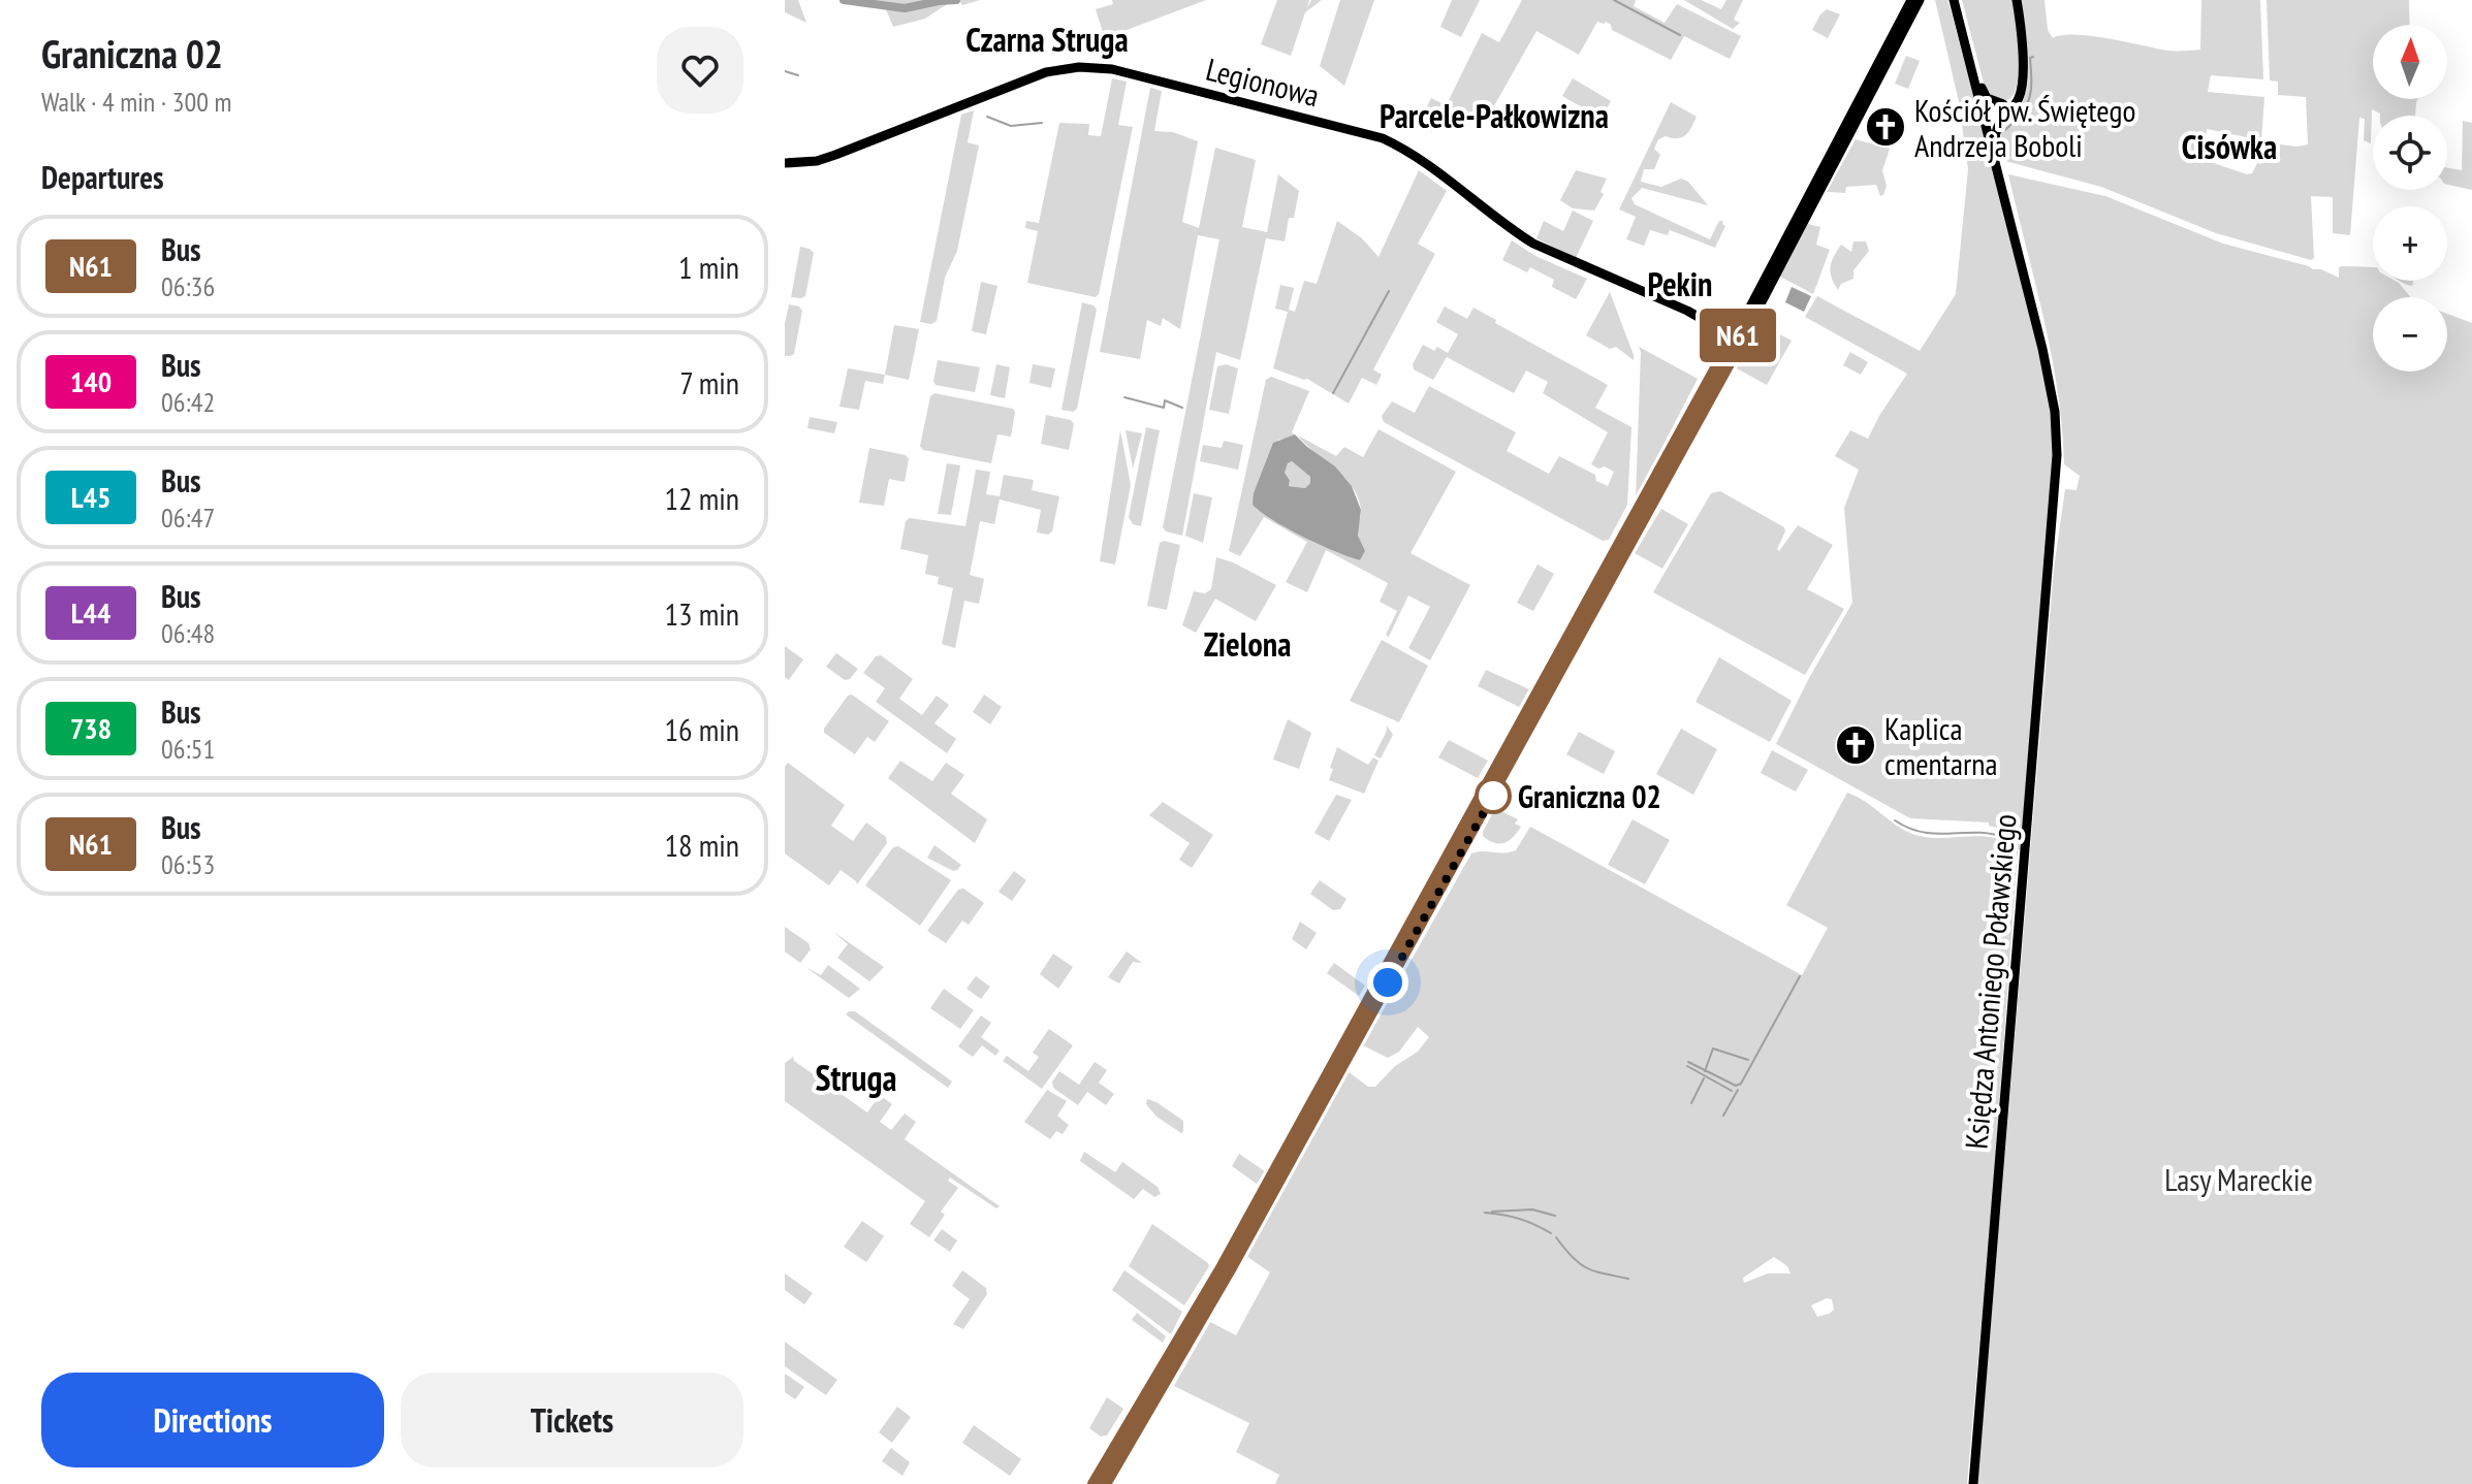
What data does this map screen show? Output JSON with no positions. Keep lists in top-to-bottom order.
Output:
{
  "streets": {
    "main road": ["Legionowa", "Księdza Antoniego Poławskiego"]
  },
  "districts": [
    "Czarna Struga",
    "Parcele-Pałkowizna",
    "Cisówka",
    "Pekin",
    "Zielona",
    "Struga"
  ],
  "parks": ["Lasy Mareckie"],
  "places": {
    "church": ["Kościół pw. Świętego Andrzeja Boboli", "Kaplica cmentarna"],
    "other": ["Graniczna 02"]
  },
  "lines": ["bus line N61"],
  "north": "top",
  "page": {
    "heading": [
      ["Graniczna 02", "Walk · 4 min · 300 m"],
      "Departures"
    ],
    "on_map": "N61",
    "map_buttons": ["+", "−"],
    "list": [
      {
        "mark": "N61",
        "name": "Bus",
        "note": "06:36",
        "value": "1 min"
      },
      {
        "mark": "140",
        "name": "Bus",
        "note": "06:42",
        "value": "7 min"
      },
      {
        "mark": "L45",
        "name": "Bus",
        "note": "06:47",
        "value": "12 min"
      },
      {
        "mark": "L44",
        "name": "Bus",
        "note": "06:48",
        "value": "13 min"
      },
      {
        "mark": "738",
        "name": "Bus",
        "note": "06:51",
        "value": "16 min"
      },
      {
        "mark": "N61",
        "name": "Bus",
        "note": "06:53",
        "value": "18 min"
      }
    ],
    "buttons": ["Directions", "Tickets"]
  }
}
